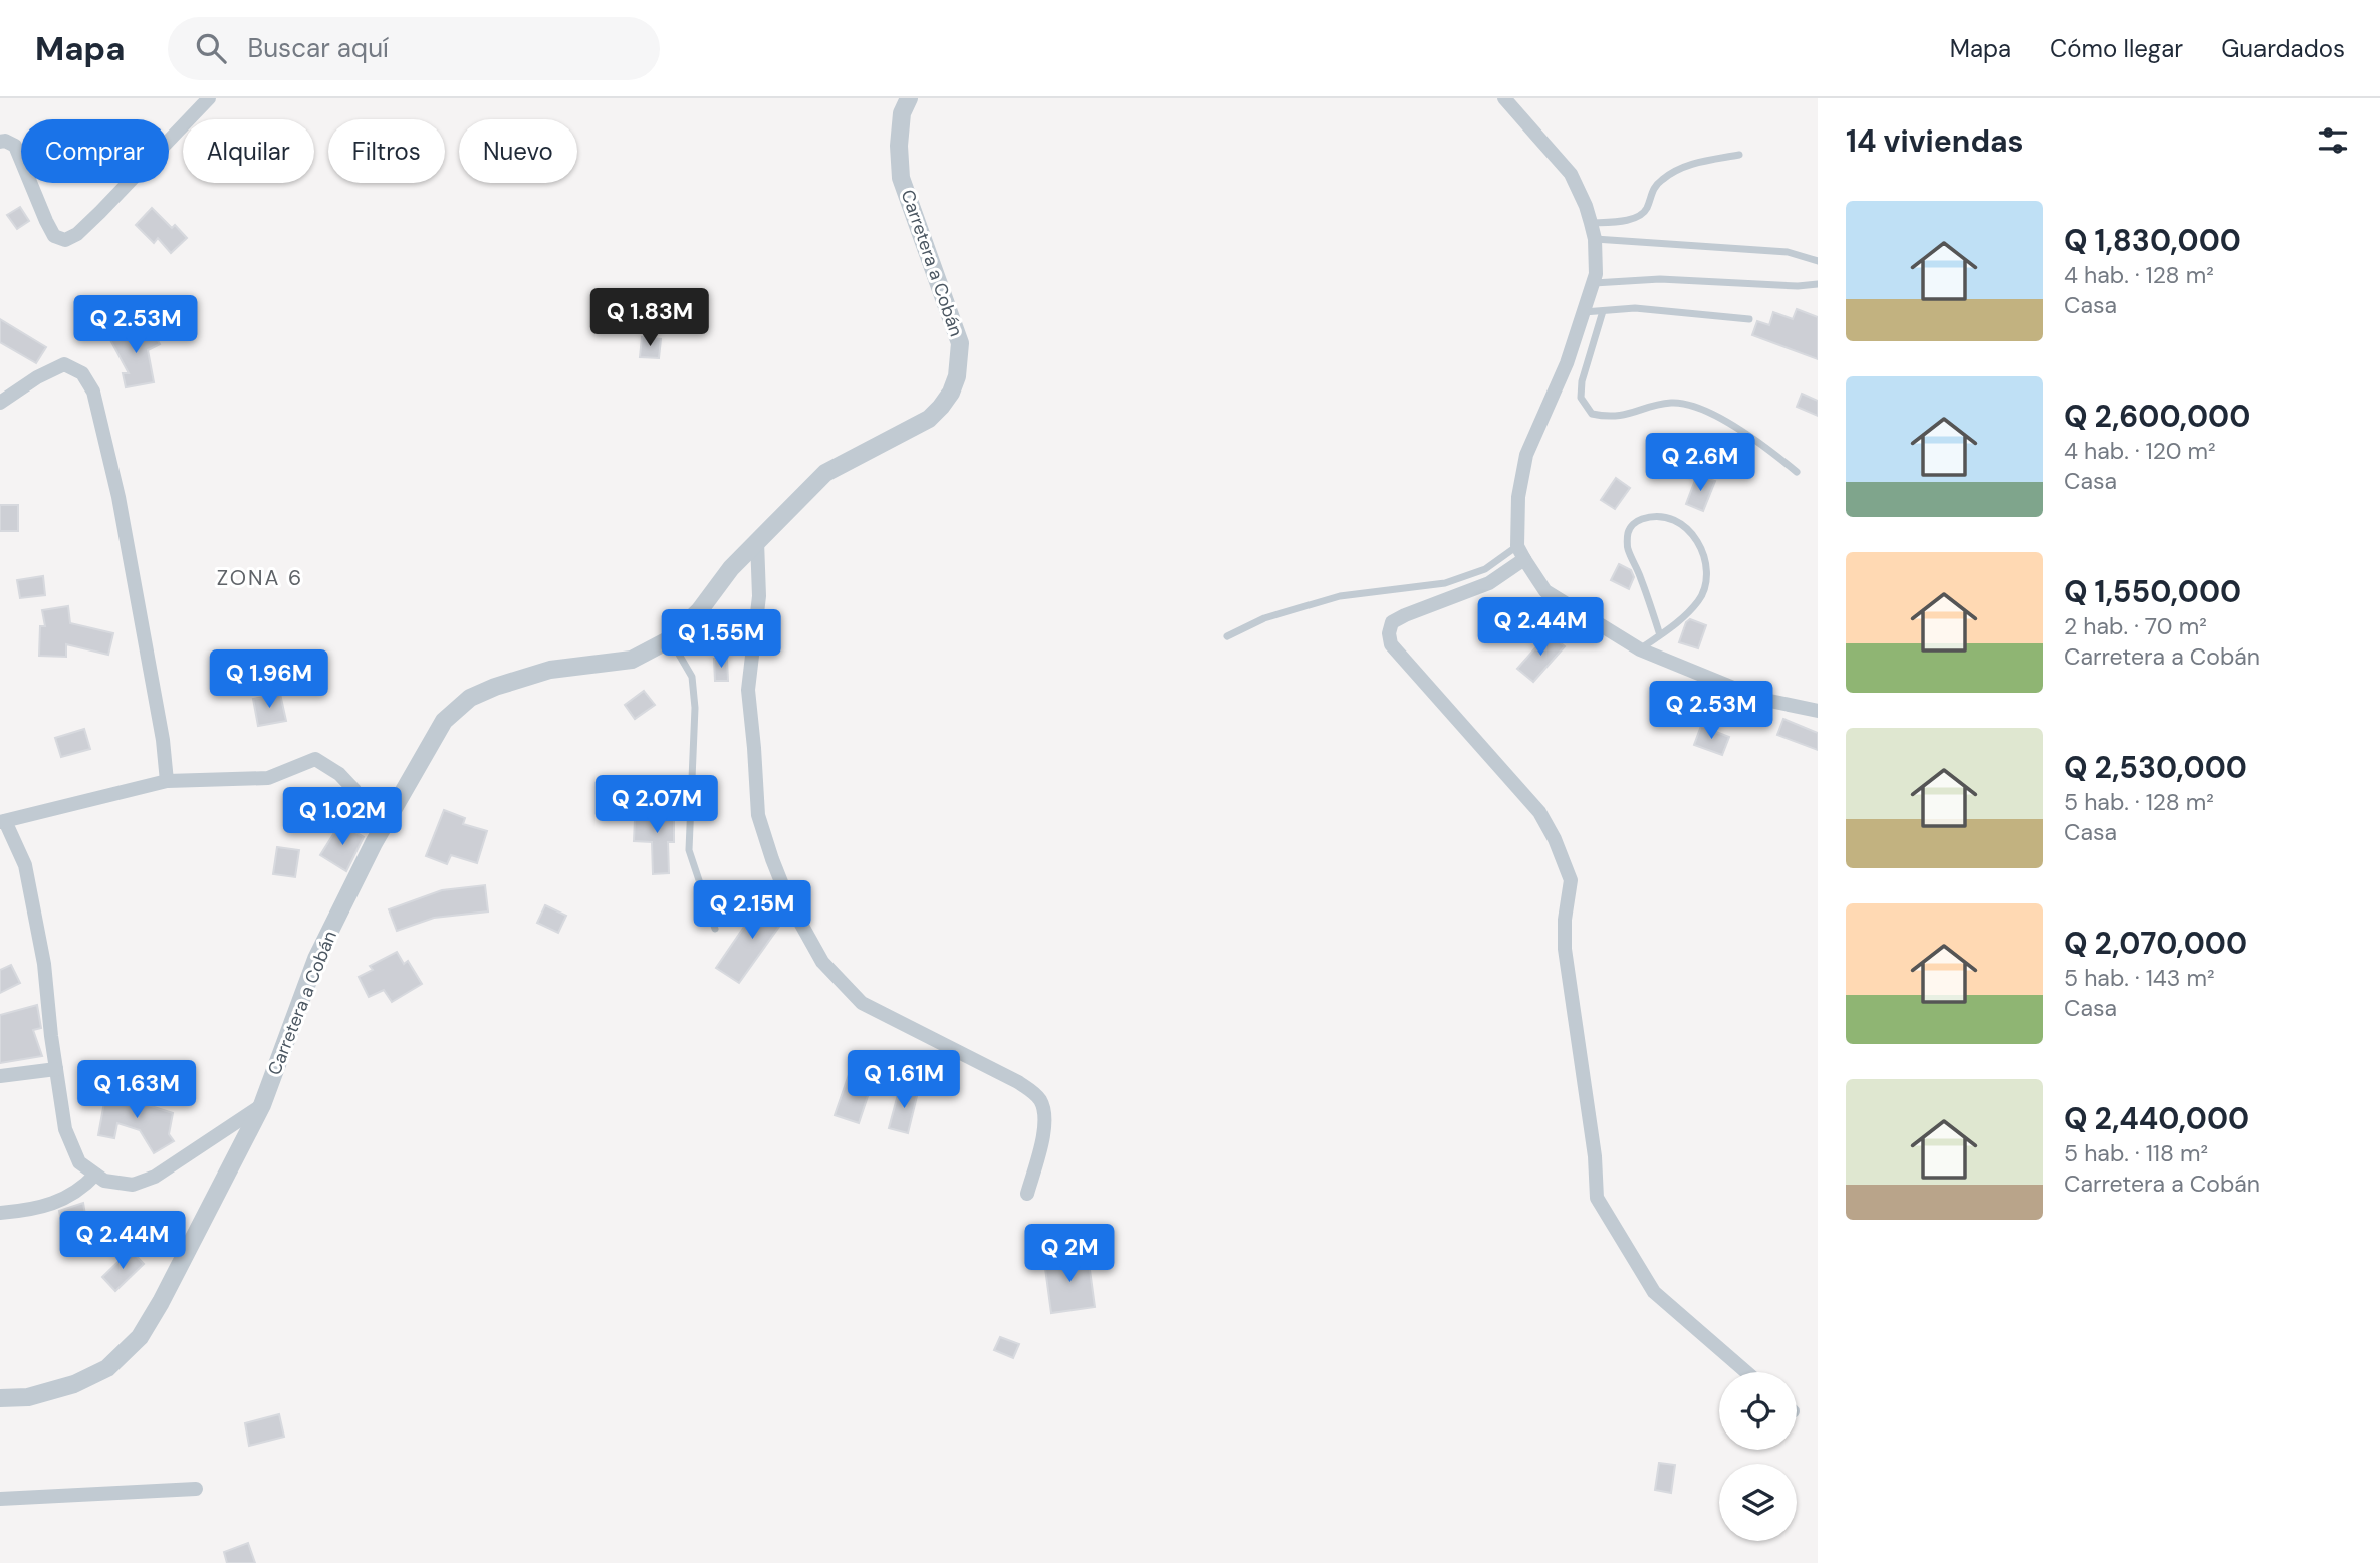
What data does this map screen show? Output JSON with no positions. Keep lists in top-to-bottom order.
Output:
{
  "streets": {
    "street": ["Carretera a Cobán"]
  },
  "districts": ["ZONA 6"],
  "page": {
    "header": "Mapa",
    "search": "Buscar aquí",
    "nav": ["Mapa", "Cómo llegar", "Guardados"],
    "heading": "14 viviendas",
    "chip": [
      "Comprar",
      "Alquilar",
      "Filtros",
      "Nuevo"
    ],
    "list": [
      {
        "name": "Q 1,830,000",
        "note": "4 hab. · 128 m² · Casa"
      },
      {
        "name": "Q 2,600,000",
        "note": "4 hab. · 120 m² · Casa"
      },
      {
        "name": "Q 1,550,000",
        "note": "2 hab. · 70 m² · Carretera a Cobán"
      },
      {
        "name": "Q 2,530,000",
        "note": "5 hab. · 128 m² · Casa"
      },
      {
        "name": "Q 2,070,000",
        "note": "5 hab. · 143 m² · Casa"
      },
      {
        "name": "Q 2,440,000",
        "note": "5 hab. · 118 m² · Carretera a Cobán"
      }
    ],
    "price": [
      "Q 1.83M",
      "Q 2.53M",
      "Q 2.6M",
      "Q 2.44M",
      "Q 1.55M",
      "Q 1.96M",
      "Q 2.53M",
      "Q 2.07M",
      "Q 1.02M",
      "Q 2.15M",
      "Q 1.61M",
      "Q 1.63M",
      "Q 2.44M",
      "Q 2M"
    ]
  }
}
